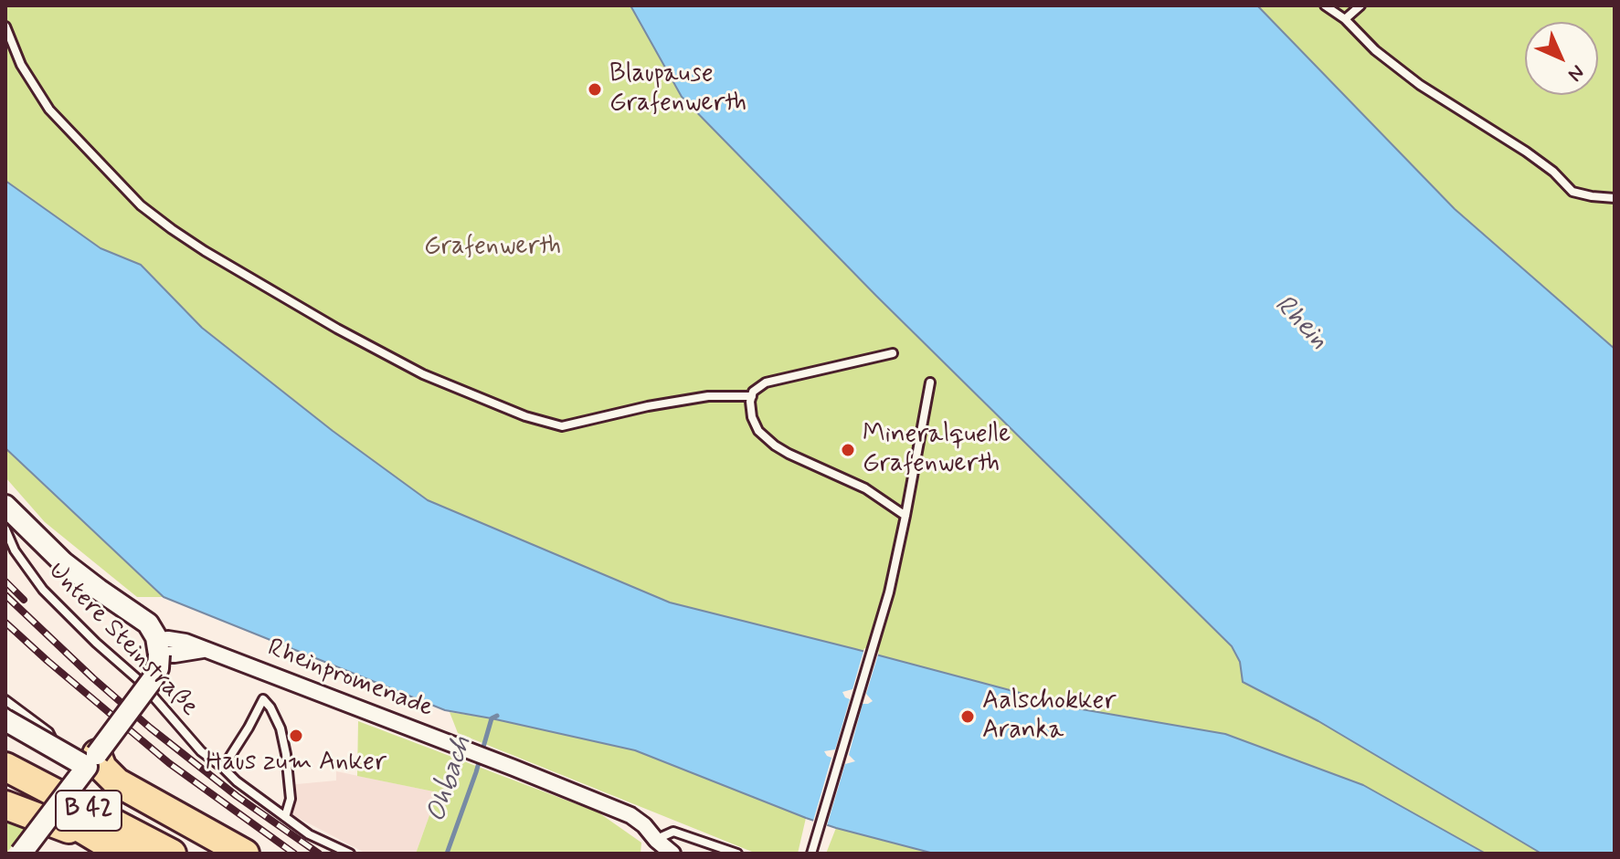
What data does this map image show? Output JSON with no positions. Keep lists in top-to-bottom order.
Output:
{
  "streets": {
    "highway": ["B 42"],
    "street": ["Rheinpromenade"],
    "lane": ["Untere Steinstraße"]
  },
  "water": ["Rhein", "Ohbach"],
  "parks": ["Grafenwerth"],
  "places": [
    "Blaupause Grafenwerth",
    "Mineralquelle Grafenwerth",
    "Aalschokker Aranka",
    "Haus zum Anker"
  ],
  "north": "bottom right"
}
